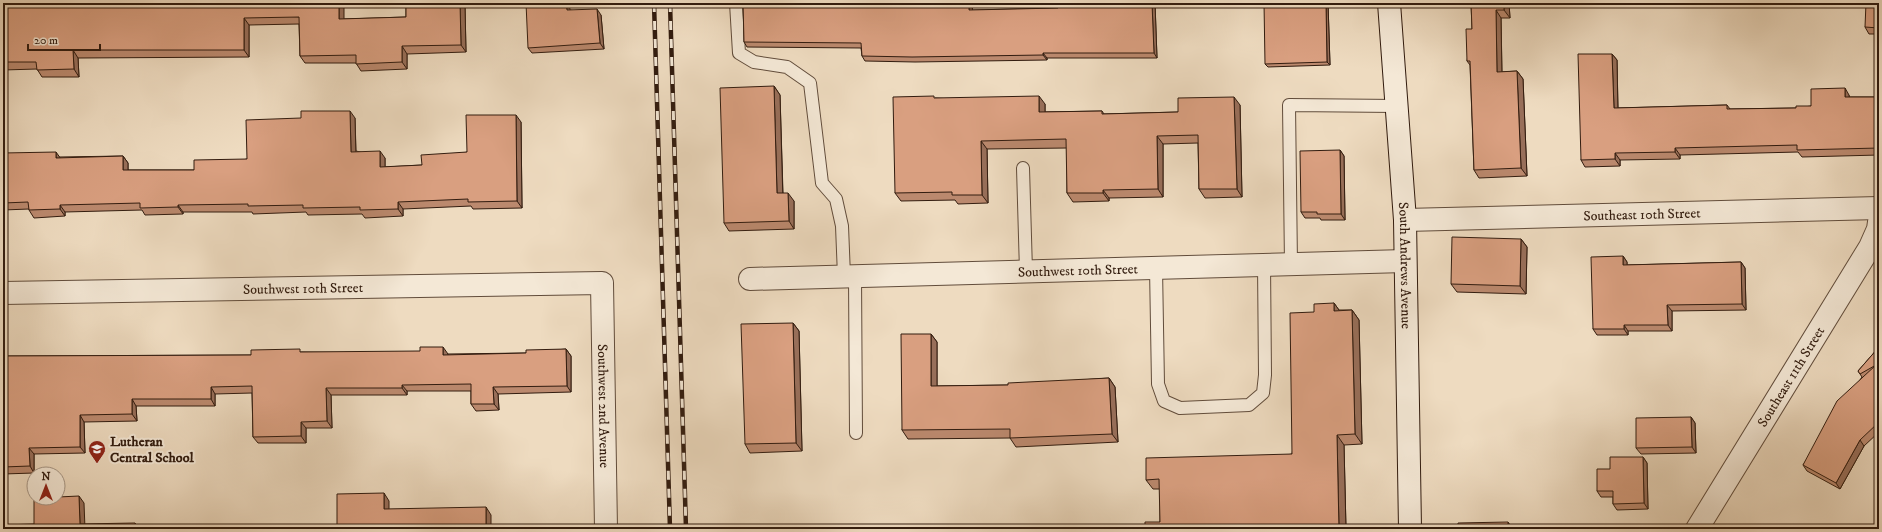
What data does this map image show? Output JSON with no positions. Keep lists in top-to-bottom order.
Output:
{
  "streets": {
    "street": [
      "Southeast 10th Street",
      "South Andrews Avenue",
      "Southwest 10th Street",
      "Southeast 11th Street",
      "Southwest 2nd Avenue"
    ]
  },
  "crossings": [
    ["Southeast 10th Street", "South Andrews Avenue"],
    ["South Andrews Avenue", "Southwest 10th Street"],
    ["Southwest 10th Street", "Southwest 2nd Avenue"]
  ],
  "places": {
    "school or university": ["Lutheran Central School"]
  },
  "scale_bar": "20 m",
  "north": "top"
}
